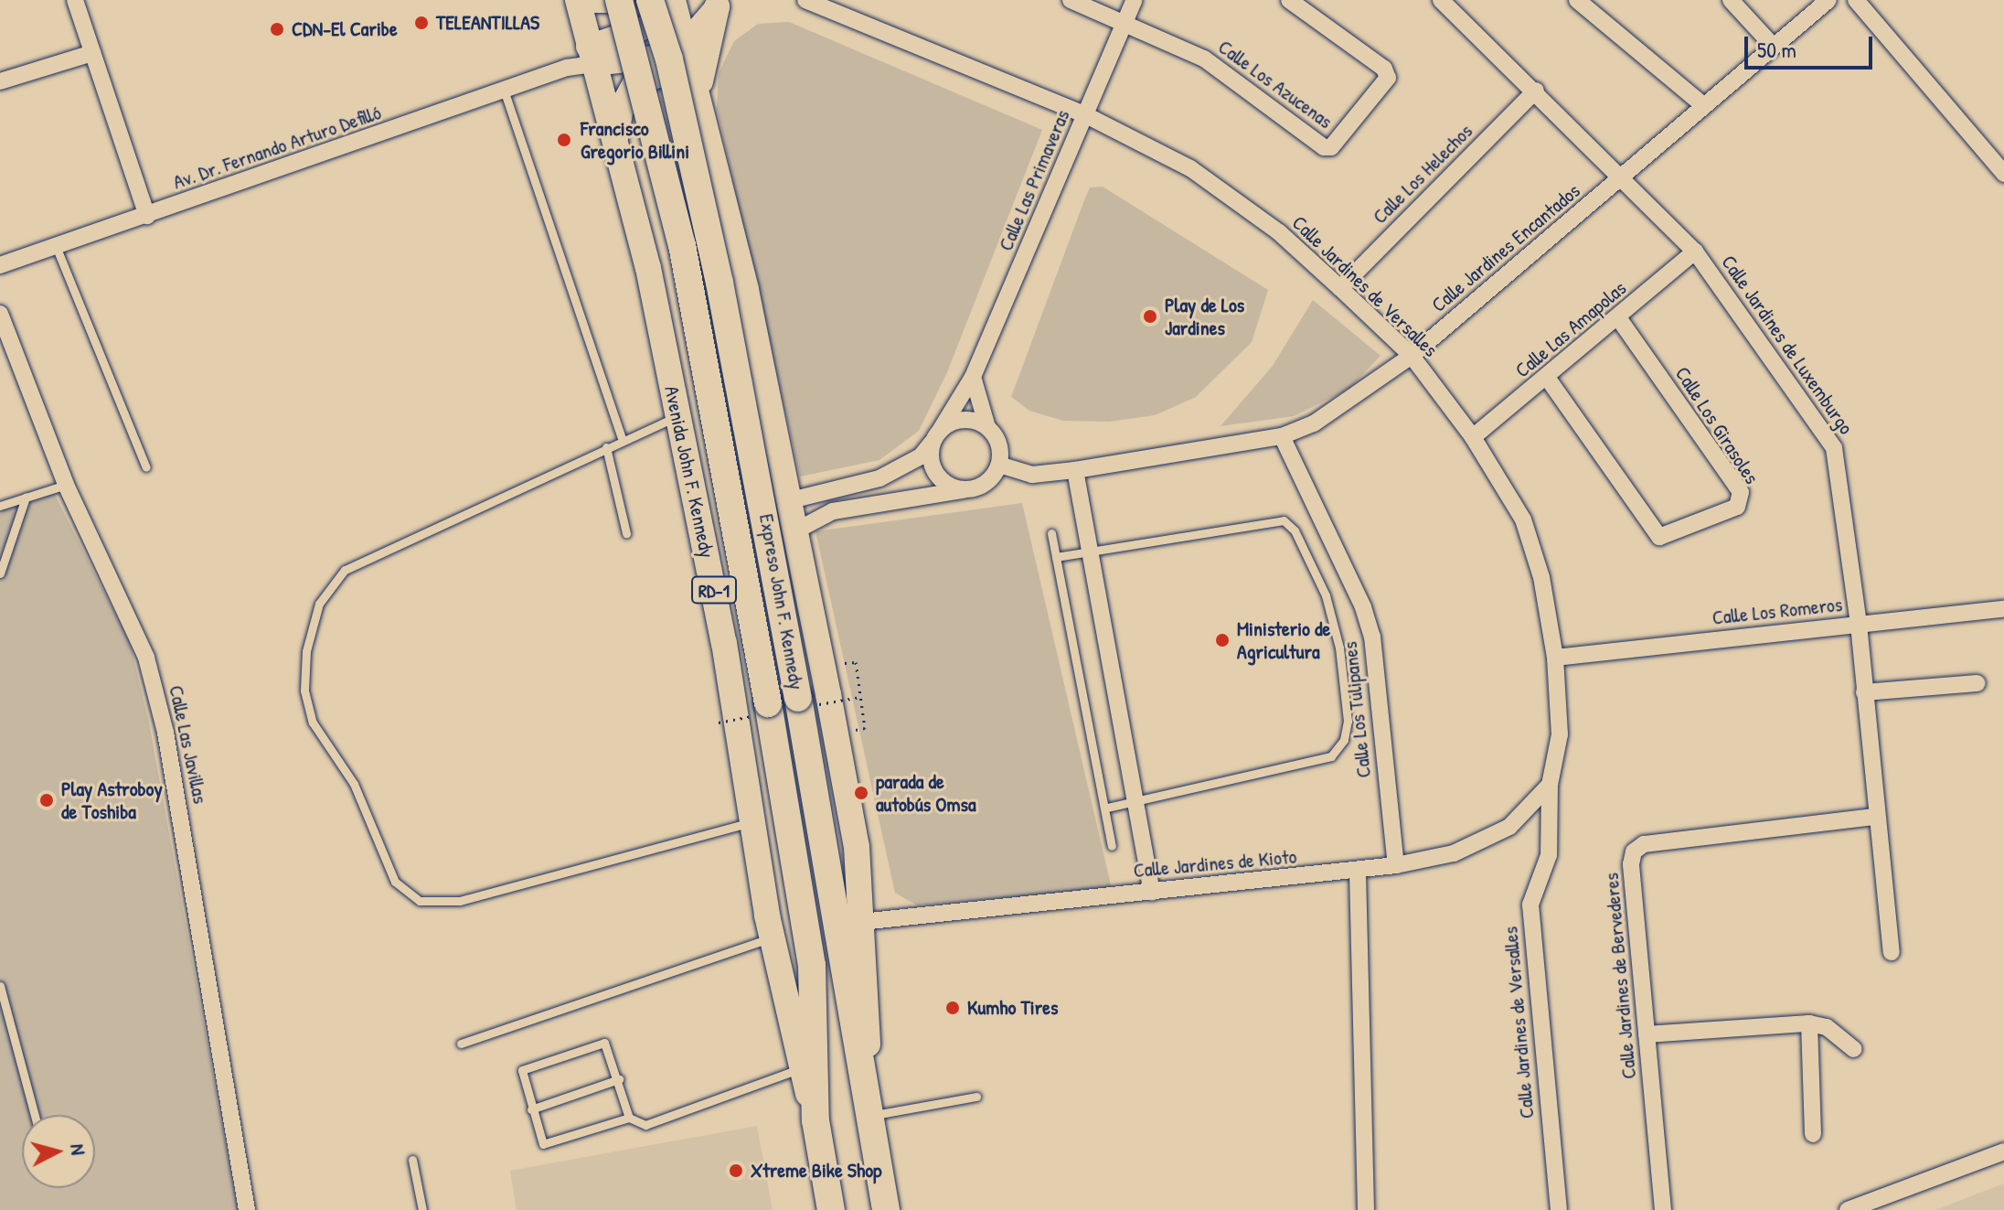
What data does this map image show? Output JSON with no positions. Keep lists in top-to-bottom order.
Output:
{
  "streets": {
    "highway": ["RD-1", "Expreso John F. Kennedy"],
    "main road": ["Avenida John F. Kennedy"],
    "street": [
      "Calle Los Azucenas",
      "Av. Dr. Fernando Arturo Defilló",
      "Calle Los Helechos",
      "Calle Las Primaveras",
      "Calle Jardines Encantados",
      "Calle Jardines de Versalles",
      "Calle Las Amapolas",
      "Calle Jardines de Luxemburgo",
      "Calle Los Girasoles",
      "Calle Los Romeros",
      "Calle Los Tulipanes",
      "Calle Las Javillas",
      "Calle Jardines de Kioto",
      "Calle Jardines de Bervederes"
    ]
  },
  "crossings": [
    ["Calle Los Azucenas", "Calle Las Primaveras"],
    ["Av. Dr. Fernando Arturo Defilló", "Avenida John F. Kennedy"],
    ["Calle Los Helechos", "Calle Jardines de Versalles"],
    ["Calle Los Helechos", "Calle Jardines de Luxemburgo"],
    ["Calle Las Primaveras", "Calle Jardines Encantados"],
    ["Calle Las Primaveras", "Calle Jardines de Versalles"],
    ["Calle Jardines Encantados", "Calle Jardines de Versalles"],
    ["Calle Jardines Encantados", "Calle Jardines de Luxemburgo"],
    ["Calle Jardines Encantados", "Calle Los Tulipanes"],
    ["Calle Jardines de Versalles", "Calle Las Amapolas"],
    ["Calle Jardines de Versalles", "Calle Los Romeros"],
    ["Calle Jardines de Versalles", "Calle Jardines de Kioto"],
    ["Calle Las Amapolas", "Calle Jardines de Luxemburgo"],
    ["Calle Las Amapolas", "Calle Los Girasoles"],
    ["Calle Jardines de Luxemburgo", "Calle Los Romeros"],
    ["Calle Jardines de Luxemburgo", "Calle Jardines de Bervederes"],
    ["Avenida John F. Kennedy", "Expreso John F. Kennedy"],
    ["Calle Los Tulipanes", "Calle Jardines de Kioto"]
  ],
  "places": [
    "TELEANTILLAS",
    "CDN-El Caribe",
    "Francisco Gregorio Billini",
    "Play de Los Jardines",
    "Ministerio de Agricultura",
    "parada de autobús Omsa",
    "Play Astroboy de Toshiba",
    "Kumho Tires",
    "Xtreme Bike Shop"
  ],
  "scale_bar": "50 m",
  "north": "right"
}
